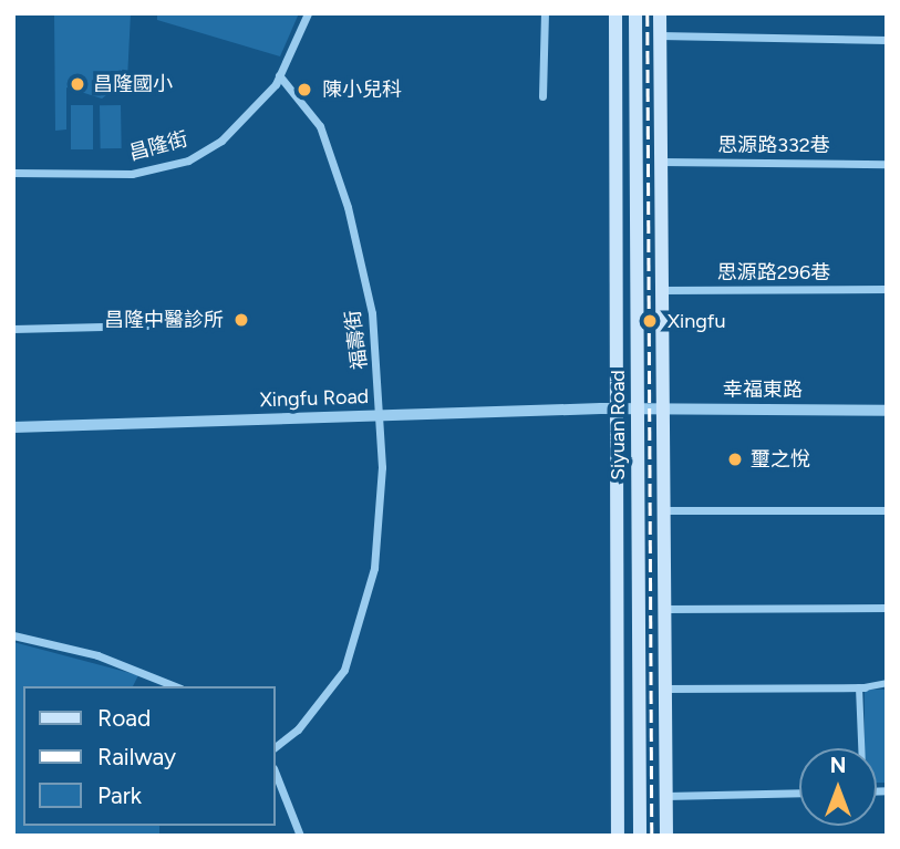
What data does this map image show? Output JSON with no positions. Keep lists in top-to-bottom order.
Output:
{
  "streets": {
    "main road": ["Siyuan Road"],
    "street": [
      "思源路332巷",
      "昌隆街",
      "思源路296巷",
      "福壽街",
      "幸福東路",
      "Xingfu Road"
    ]
  },
  "crossings": [
    ["昌隆街", "福壽街"],
    ["福壽街", "Xingfu Road"],
    ["幸福東路", "Xingfu Road"],
    ["幸福東路", "Siyuan Road"],
    ["Xingfu Road", "Siyuan Road"]
  ],
  "places": [
    "昌隆國小",
    "陳小兒科",
    "昌隆中醫診所",
    "Xingfu",
    "璽之悅"
  ],
  "legend": ["Road", "Railway", "Park"],
  "north": "top"
}
